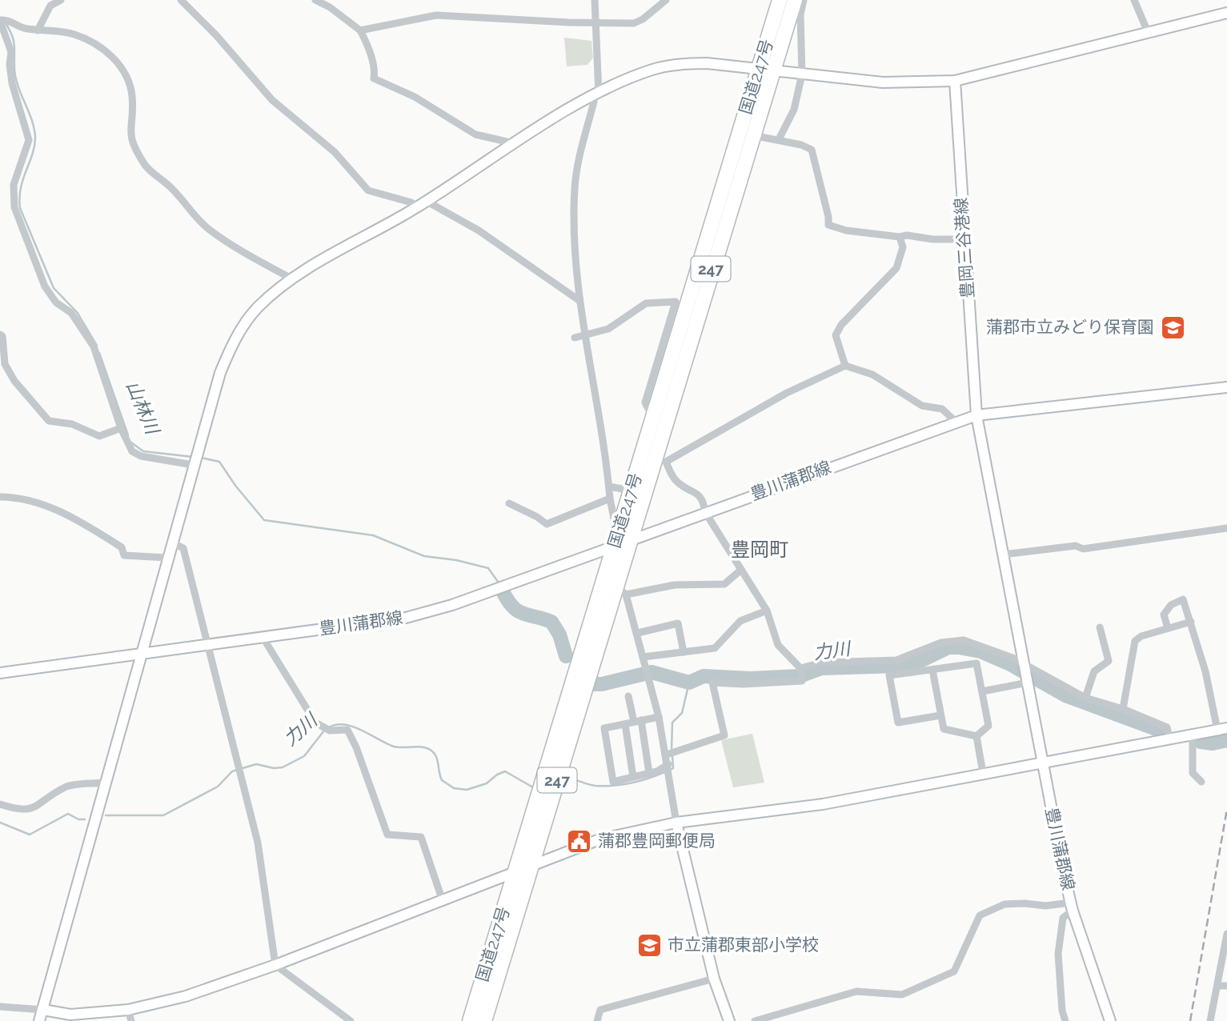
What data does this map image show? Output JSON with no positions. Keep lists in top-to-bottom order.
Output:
{
  "streets": {
    "highway": ["国道247号", "247"],
    "street": ["豊岡三谷港線", "豊川蒲郡線"]
  },
  "crossings": [
    ["国道247号", "豊川蒲郡線"],
    ["豊岡三谷港線", "豊川蒲郡線"]
  ],
  "districts": ["豊岡町"],
  "water": ["山林川", "力川"],
  "places": {
    "school or university": ["蒲郡市立みどり保育園", "市立蒲郡東部小学校"],
    "public building": ["蒲郡豊岡郵便局"]
  }
}
